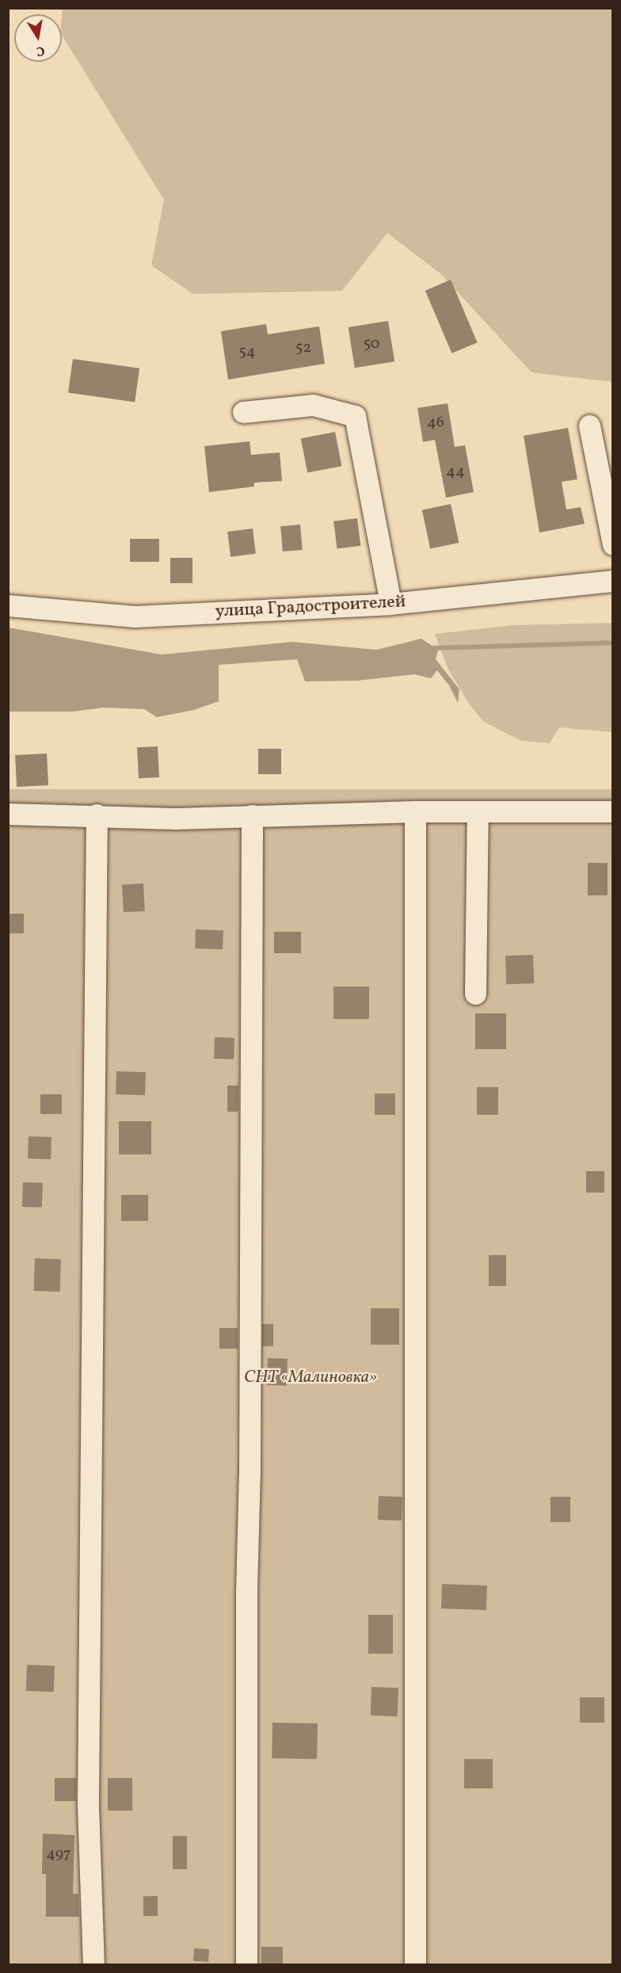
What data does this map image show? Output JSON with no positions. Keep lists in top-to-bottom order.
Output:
{
  "streets": {
    "street": ["улица Градостроителей"]
  },
  "parks": ["СНТ «Малиновка»"],
  "house_numbers": [
    "50",
    "52",
    "54",
    "46",
    "44",
    "497"
  ],
  "north": "bottom"
}
